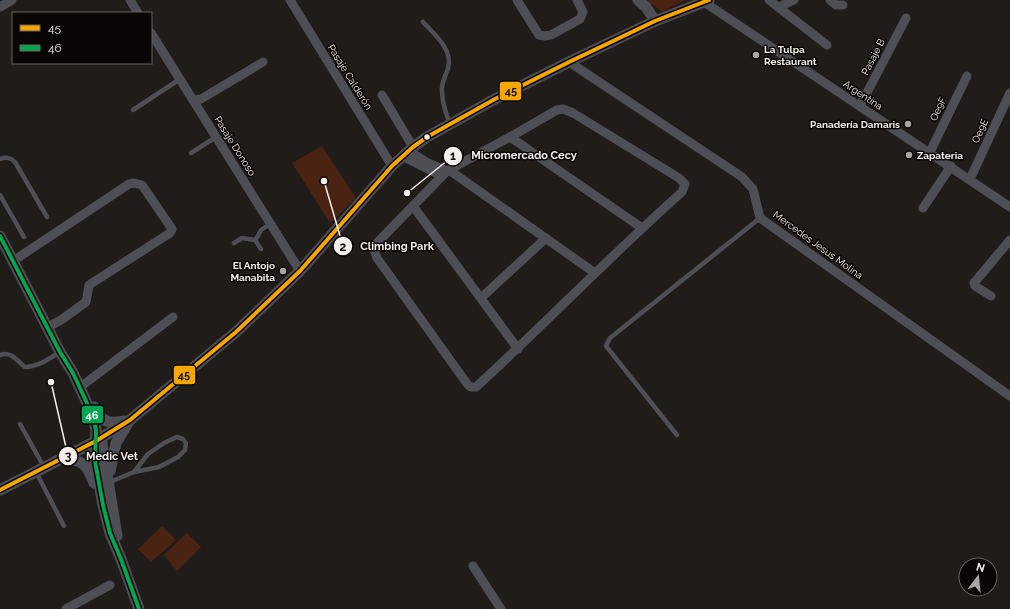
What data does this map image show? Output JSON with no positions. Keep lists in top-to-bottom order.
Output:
{
  "streets": {
    "street": [
      "Pasaje B",
      "Pasaje Calderón",
      "Argentina",
      "Oe9F",
      "Oe9E",
      "Pasaje Donoso",
      "Mercedes Jesus Molina"
    ]
  },
  "crossings": [
    ["Pasaje B", "Argentina"],
    ["Argentina", "Oe9F"],
    ["Argentina", "Oe9E"]
  ],
  "places": [
    "La Tulpa Restaurant",
    "Panadería Damaris",
    "Zapateria",
    "Climbing Park",
    "Micromercado Cecy",
    "El Antojo Manabita",
    "Medic Vet"
  ],
  "lines": ["transit line 45", "transit line 46"],
  "legend": ["45", "46"],
  "north": "top"
}
